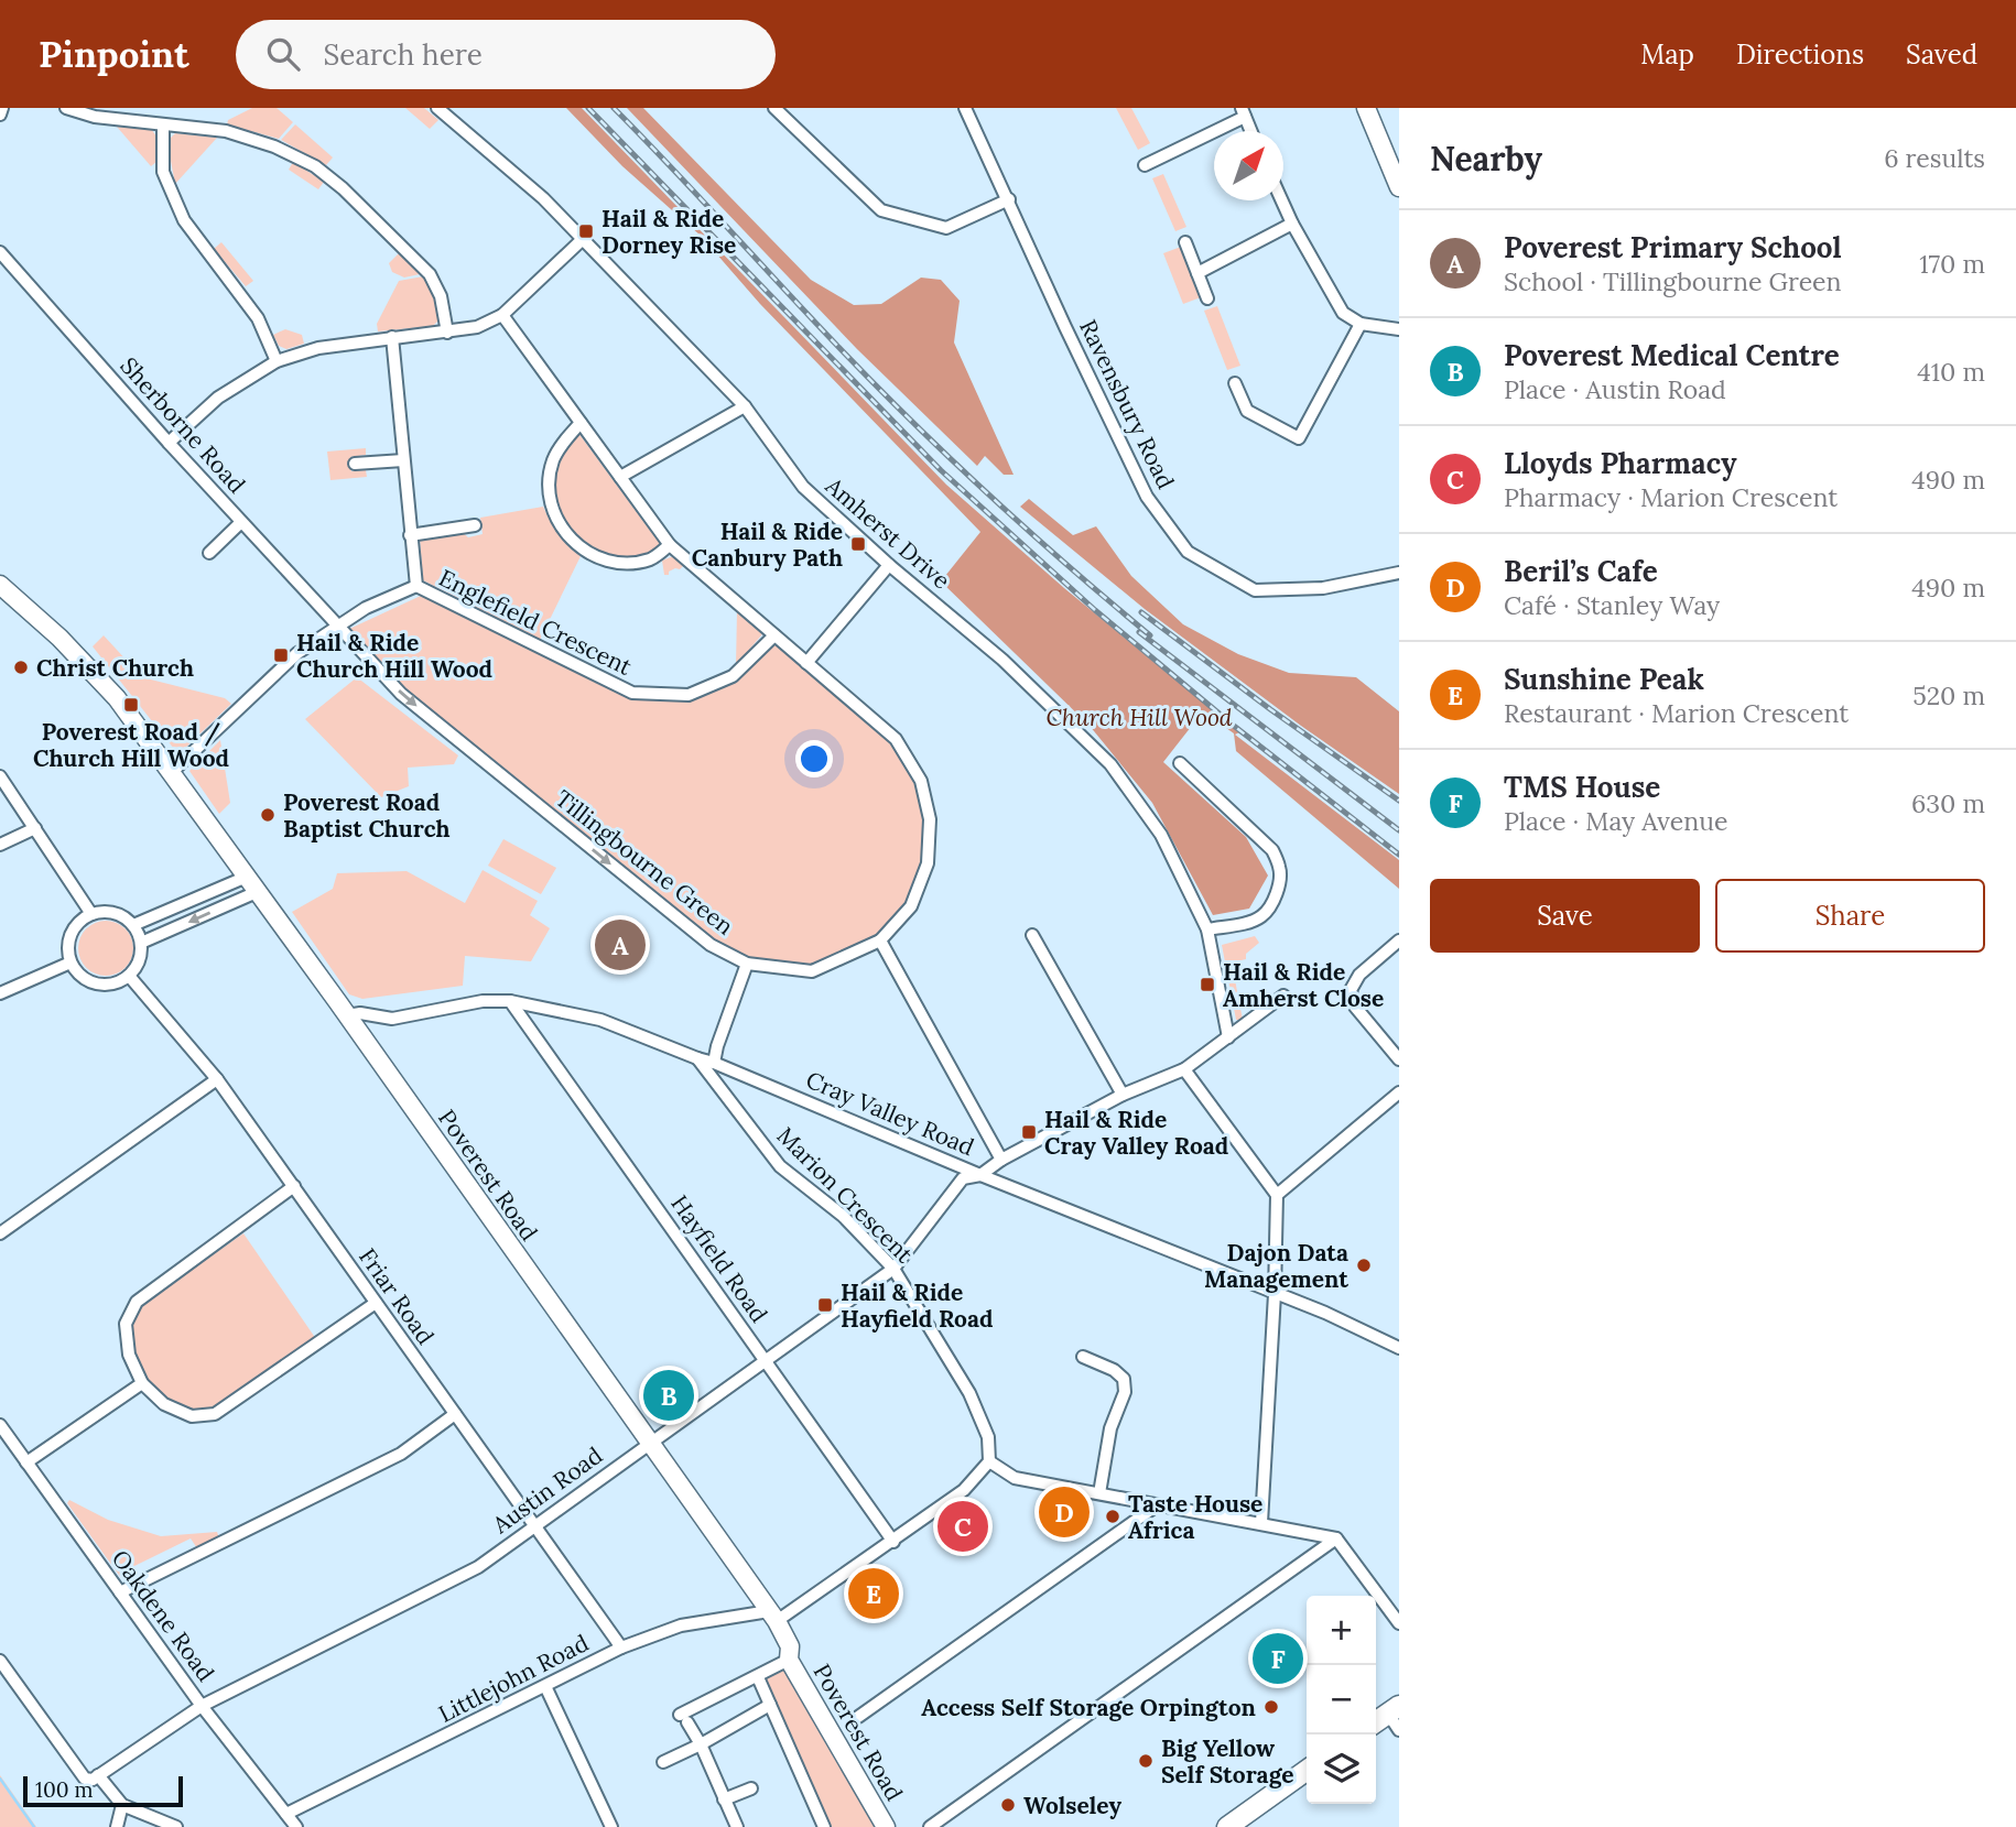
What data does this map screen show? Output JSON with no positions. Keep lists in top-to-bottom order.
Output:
{
  "streets": {
    "street": [
      "Ravensbury Road",
      "Sherborne Road",
      "Amherst Drive",
      "Englefield Crescent",
      "Tillingbourne Green",
      "Cray Valley Road",
      "Poverest Road",
      "Marion Crescent",
      "Hayfield Road",
      "Friar Road",
      "Austin Road",
      "Oakdene Road",
      "Littlejohn Road"
    ]
  },
  "crossings": [
    ["Sherborne Road", "Tillingbourne Green"],
    ["Amherst Drive", "Austin Road"],
    ["Englefield Crescent", "Tillingbourne Green"],
    ["Cray Valley Road", "Poverest Road"],
    ["Cray Valley Road", "Marion Crescent"],
    ["Cray Valley Road", "Hayfield Road"],
    ["Cray Valley Road", "Austin Road"],
    ["Poverest Road", "Austin Road"],
    ["Poverest Road", "Littlejohn Road"],
    ["Marion Crescent", "Austin Road"],
    ["Hayfield Road", "Austin Road"],
    ["Friar Road", "Austin Road"],
    ["Friar Road", "Littlejohn Road"],
    ["Austin Road", "Oakdene Road"],
    ["Oakdene Road", "Littlejohn Road"]
  ],
  "one_way": ["Tillingbourne Green"],
  "parks": ["Church Hill Wood"],
  "places": {
    "transit": [
      "Hail & Ride Dorney Rise",
      "Hail & Ride Canbury Path",
      "Hail & Ride Church Hill Wood",
      "Poverest Road / Church Hill Wood",
      "Hail & Ride Amherst Close",
      "Hail & Ride Cray Valley Road",
      "Hail & Ride Hayfield Road"
    ],
    "other": [
      "Christ Church",
      "Poverest Road Baptist Church",
      "Dajon Data Management",
      "Taste House Africa",
      "Access Self Storage Orpington",
      "Big Yellow Self Storage",
      "Wolseley"
    ]
  },
  "scale_bar": "100 m",
  "north": "top right",
  "page": {
    "header": "Pinpoint",
    "search": "Search here",
    "nav": ["Map", "Directions", "Saved"],
    "heading": ["Nearby", "6 results"],
    "list": [
      {
        "mark": "A",
        "name": "Poverest Primary School",
        "note": "School · Tillingbourne Green",
        "value": "170 m"
      },
      {
        "mark": "B",
        "name": "Poverest Medical Centre",
        "note": "Place · Austin Road",
        "value": "410 m"
      },
      {
        "mark": "C",
        "name": "Lloyds Pharmacy",
        "note": "Pharmacy · Marion Crescent",
        "value": "490 m"
      },
      {
        "mark": "D",
        "name": "Beril’s Cafe",
        "note": "Café · Stanley Way",
        "value": "490 m"
      },
      {
        "mark": "E",
        "name": "Sunshine Peak",
        "note": "Restaurant · Marion Crescent",
        "value": "520 m"
      },
      {
        "mark": "F",
        "name": "TMS House",
        "note": "Place · May Avenue",
        "value": "630 m"
      }
    ],
    "buttons": ["Save", "Share"],
    "pins": [
      "A",
      "B",
      "D",
      "C",
      "E",
      "F"
    ],
    "map_buttons": ["+", "−"],
    "scale": "100 m"
  }
}
